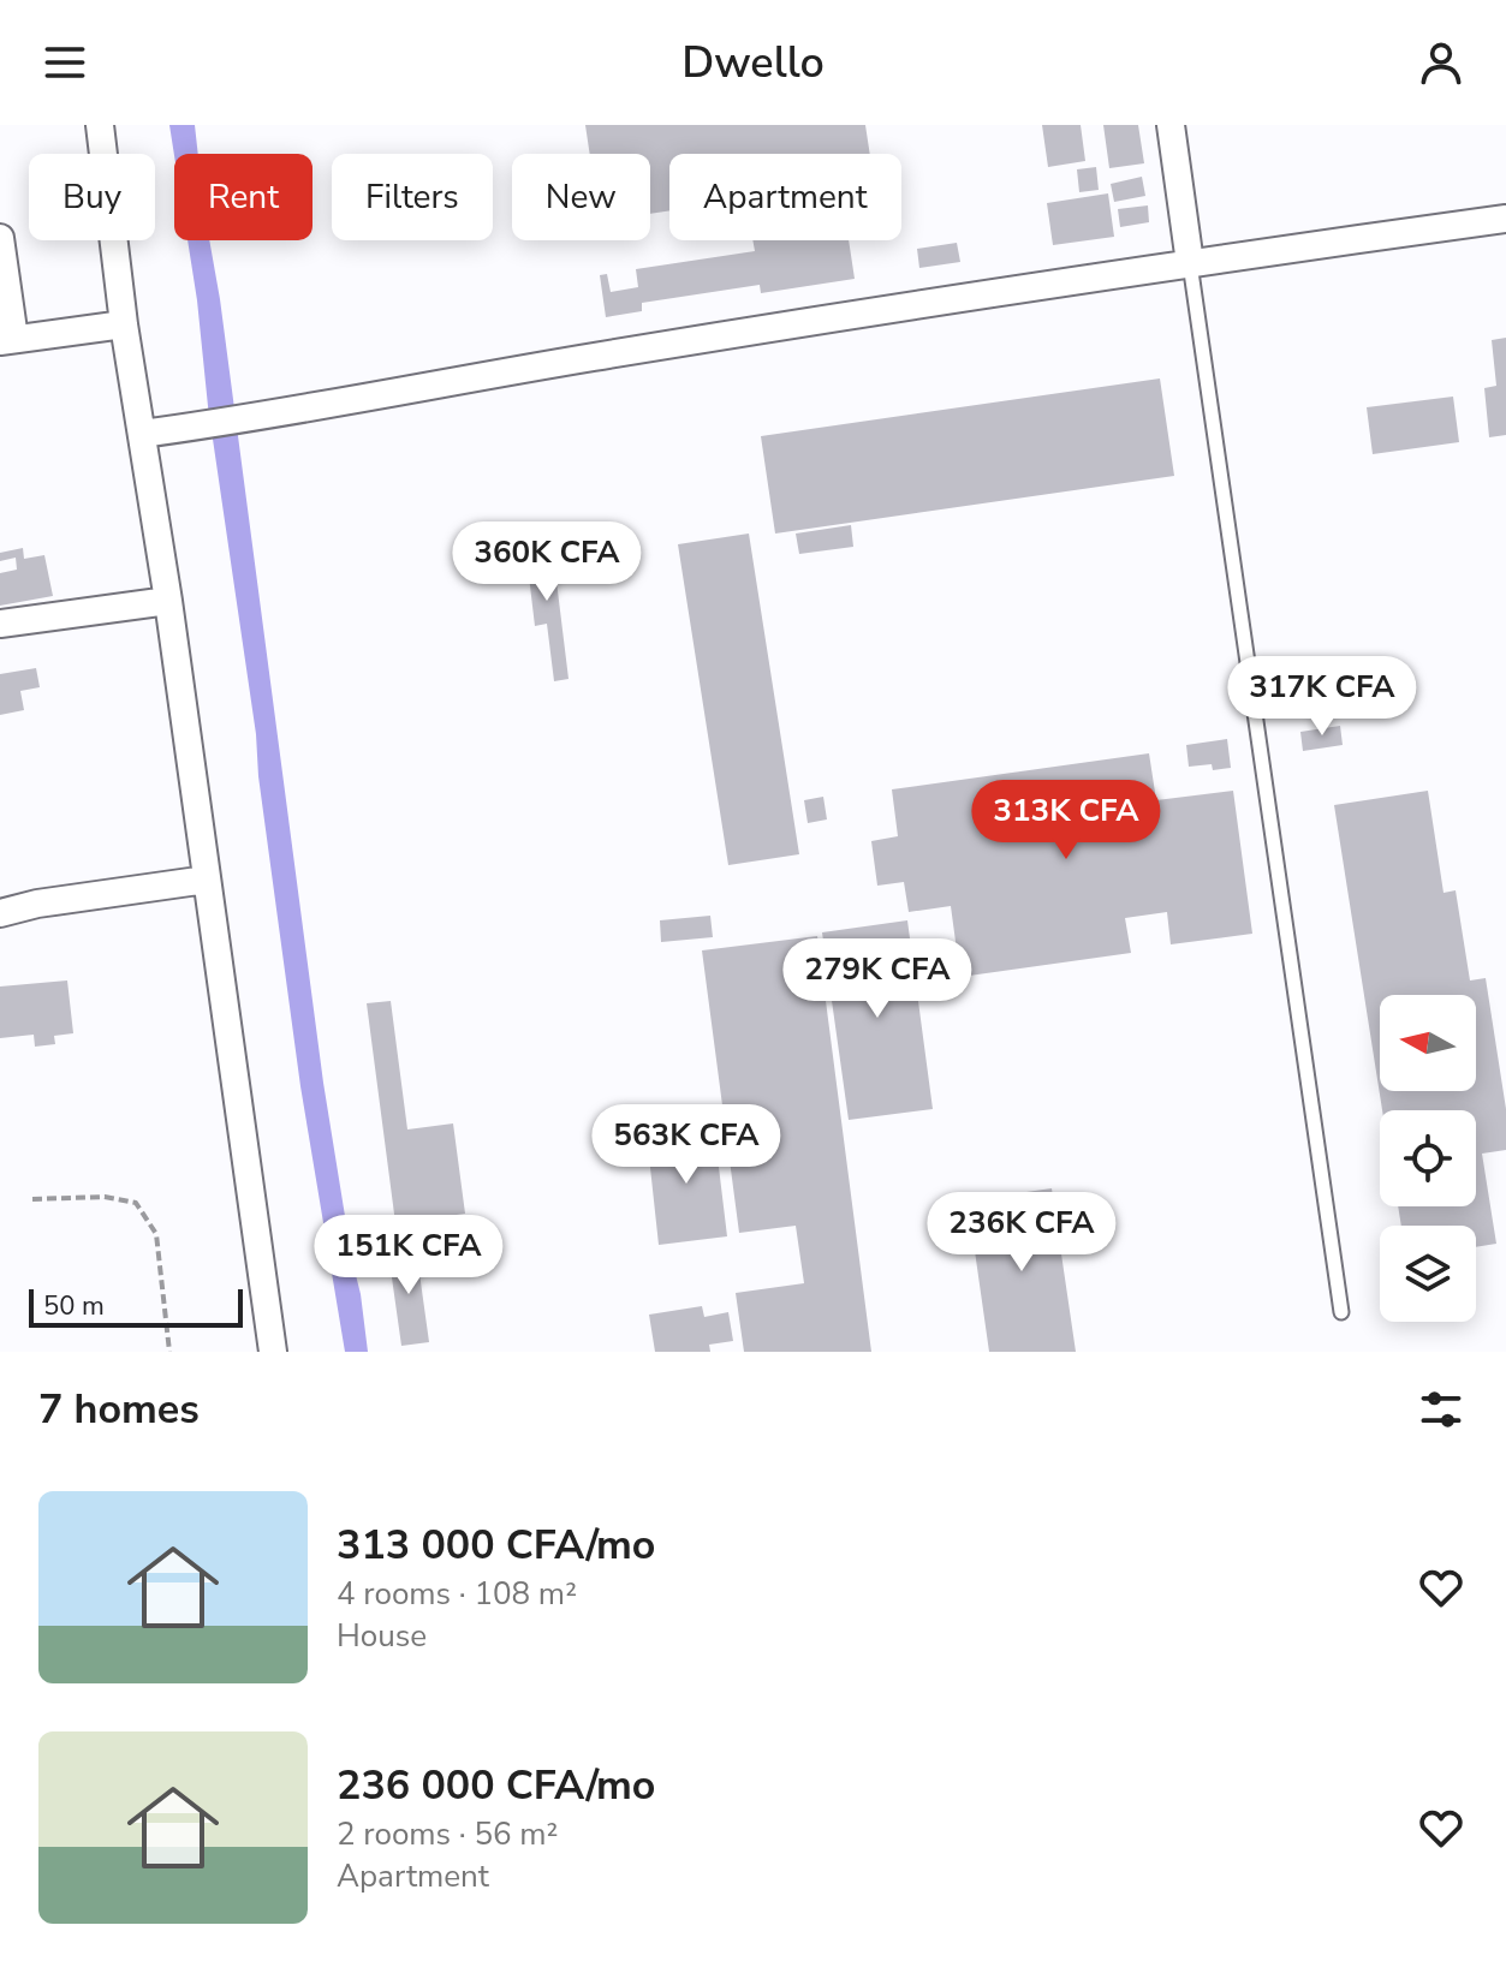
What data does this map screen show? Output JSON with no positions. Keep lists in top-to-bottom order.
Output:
{
  "scale_bar": "50 m",
  "north": "left",
  "page": {
    "header": "Dwello",
    "chip": [
      "Buy",
      "Rent",
      "Filters",
      "New",
      "Apartment"
    ],
    "price": [
      "360K CFA",
      "317K CFA",
      "313K CFA",
      "279K CFA",
      "563K CFA",
      "236K CFA",
      "151K CFA"
    ],
    "scale": "50 m",
    "heading": "7 homes",
    "list": [
      {
        "name": "313 000 CFA/mo",
        "note": "4 rooms · 108 m² · House"
      },
      {
        "name": "236 000 CFA/mo",
        "note": "2 rooms · 56 m² · Apartment"
      }
    ]
  }
}
